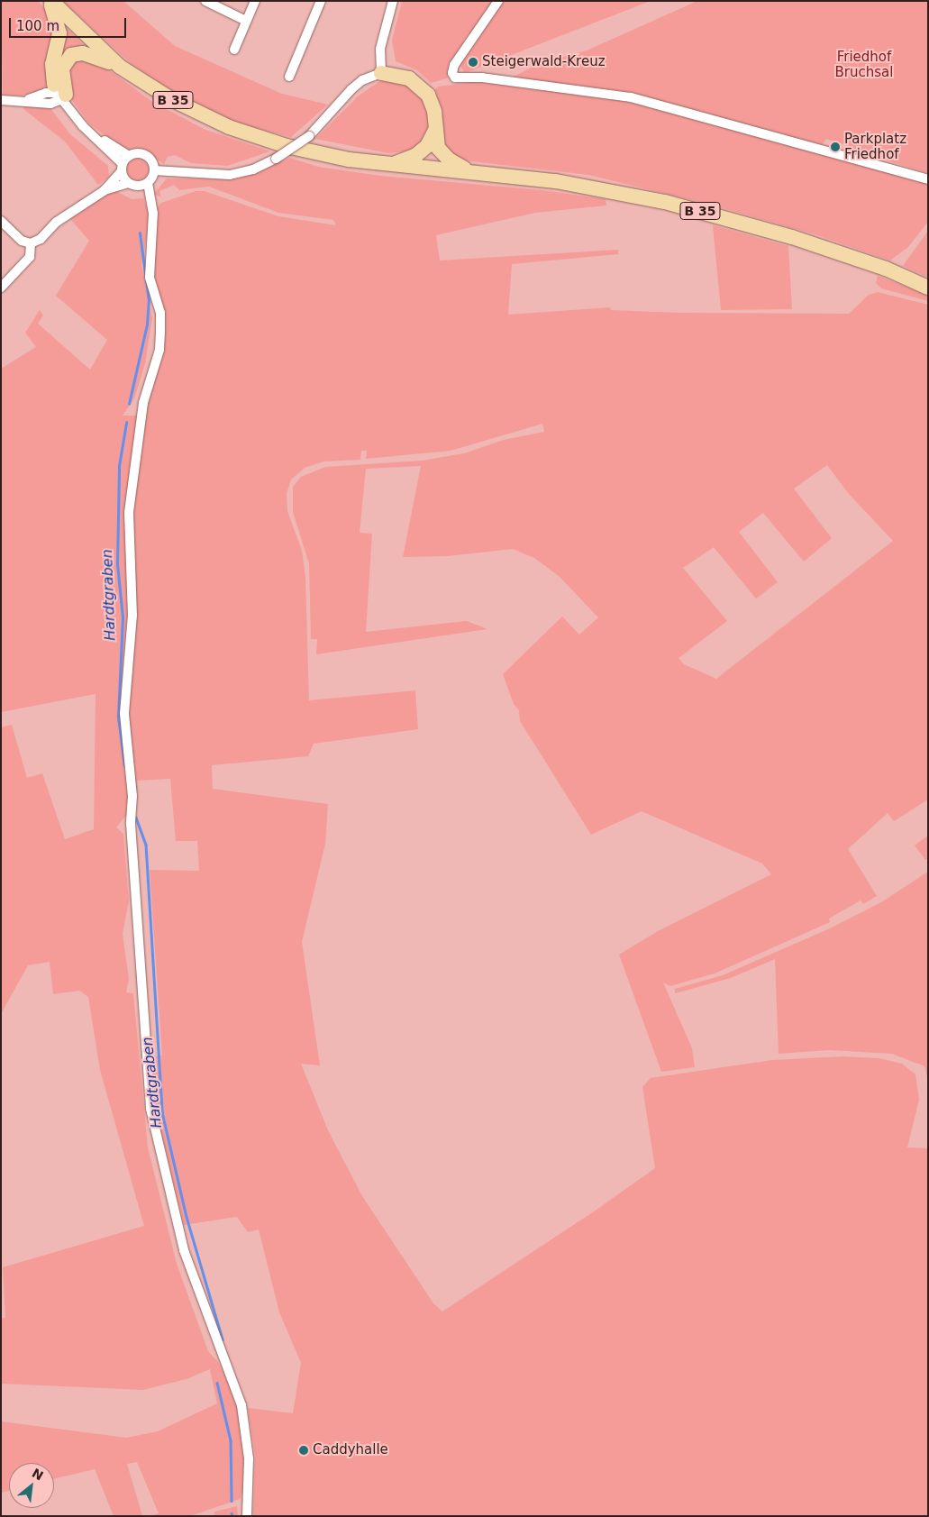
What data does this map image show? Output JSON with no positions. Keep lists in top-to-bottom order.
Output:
{
  "streets": {
    "main road": ["B 35"]
  },
  "water": ["Hardtgraben"],
  "parks": ["Friedhof Bruchsal"],
  "places": ["Steigerwald-Kreuz", "Parkplatz Friedhof", "Caddyhalle"],
  "scale_bar": "100 m",
  "north": "top right"
}
